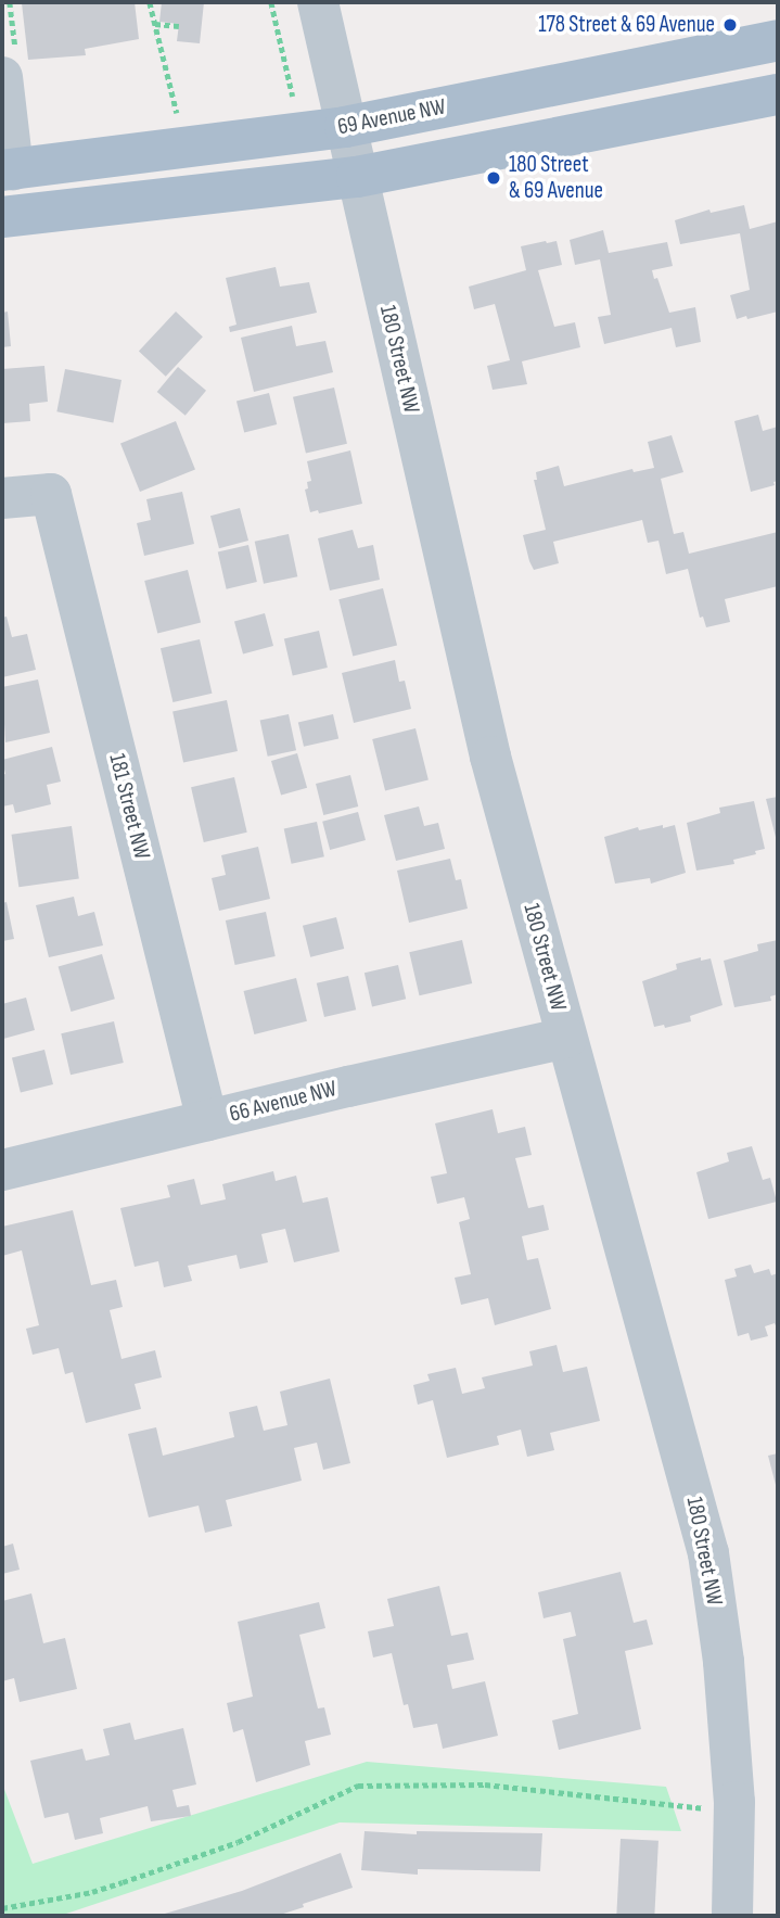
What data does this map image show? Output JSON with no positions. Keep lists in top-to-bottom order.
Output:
{
  "streets": {
    "main road": ["69 Avenue NW"],
    "street": ["180 Street NW", "181 Street NW", "66 Avenue NW"]
  },
  "crossings": [
    ["69 Avenue NW", "180 Street NW"],
    ["180 Street NW", "66 Avenue NW"],
    ["181 Street NW", "66 Avenue NW"]
  ],
  "places": ["178 Street & 69 Avenue", "180 Street & 69 Avenue"]
}
